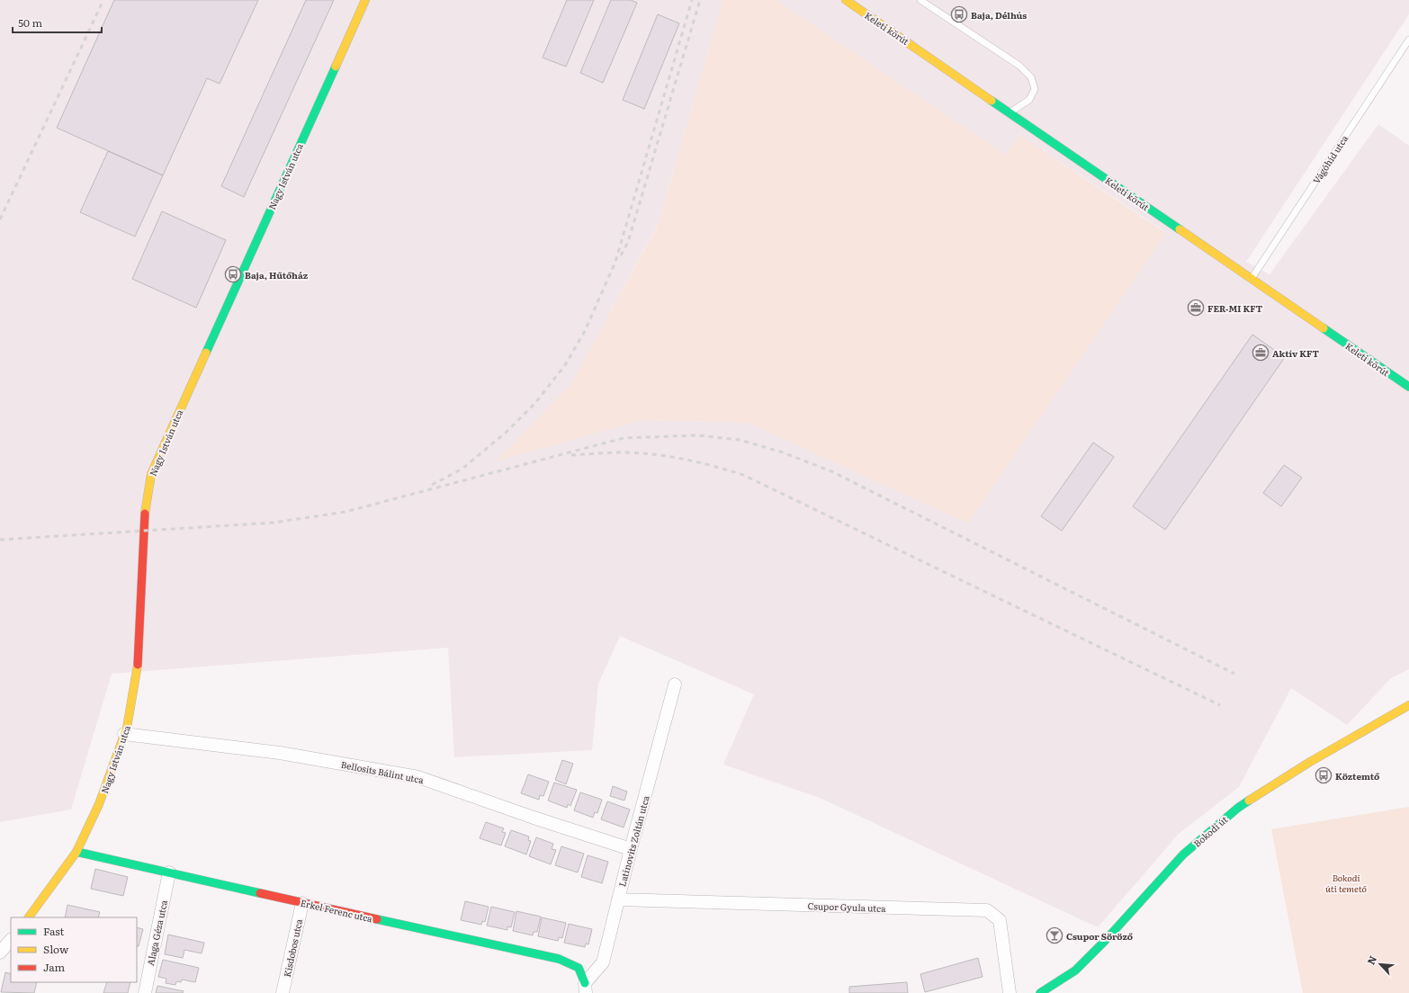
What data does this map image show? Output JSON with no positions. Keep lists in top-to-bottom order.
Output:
{
  "streets": {
    "street": [
      "Keleti körút",
      "Nagy István utca",
      "Bellosits Bálint utca",
      "Bokodi út",
      "Latinovits Zoltán utca",
      "Csupor Gyula utca",
      "Erkel Ferenc utca",
      "Alaga Géza utca",
      "Kisdobos utca"
    ],
    "lane": ["Vágóhíd utca"]
  },
  "crossings": [
    ["Keleti körút", "Vágóhíd utca"],
    ["Nagy István utca", "Bellosits Bálint utca"],
    ["Nagy István utca", "Erkel Ferenc utca"],
    ["Bellosits Bálint utca", "Latinovits Zoltán utca"],
    ["Latinovits Zoltán utca", "Csupor Gyula utca"],
    ["Latinovits Zoltán utca", "Erkel Ferenc utca"],
    ["Erkel Ferenc utca", "Alaga Géza utca"],
    ["Erkel Ferenc utca", "Kisdobos utca"]
  ],
  "parks": ["Bokodi úti temető"],
  "places": {
    "bus stop": ["Baja, Délhús", "Baja, Hűtőház", "Köztemtő"],
    "office": ["FER-MI KFT", "Aktív KFT"],
    "bar": ["Csupor Söröző"]
  },
  "legend": ["Fast", "Slow", "Jam"],
  "scale_bar": "50 m",
  "north": "top left"
}
